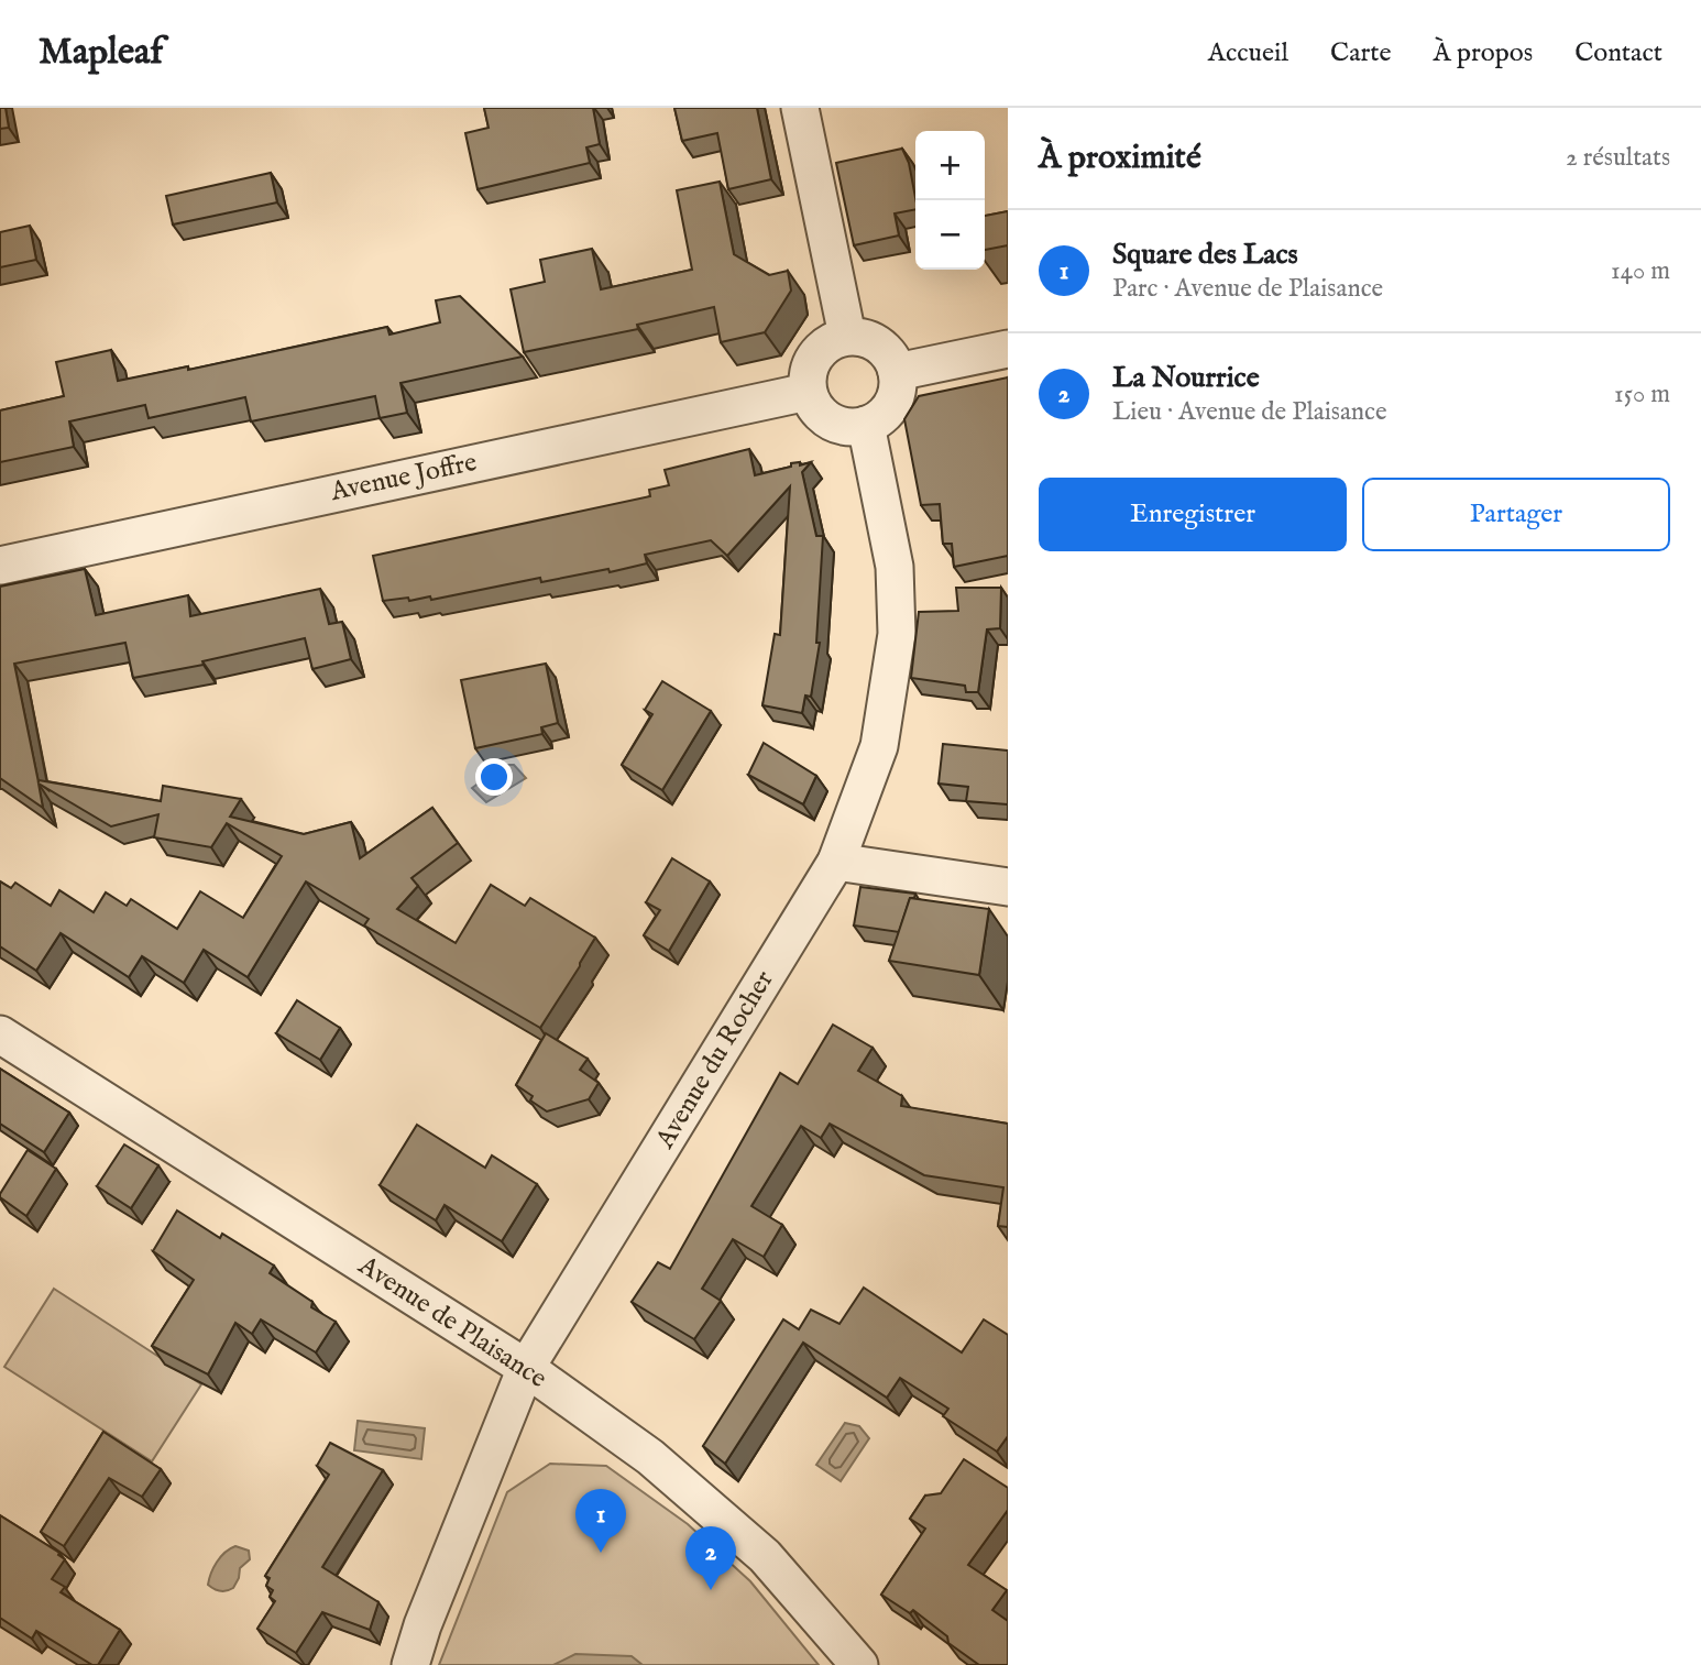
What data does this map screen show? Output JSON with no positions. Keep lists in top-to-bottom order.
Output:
{
  "streets": {
    "street": ["Avenue Joffre", "Avenue du Rocher", "Avenue de Plaisance"]
  },
  "crossings": [
    ["Avenue Joffre", "Avenue du Rocher"],
    ["Avenue du Rocher", "Avenue de Plaisance"]
  ],
  "page": {
    "header": "Mapleaf",
    "nav": [
      "Accueil",
      "Carte",
      "À propos",
      "Contact"
    ],
    "heading": ["À proximité", "2 résultats"],
    "map_buttons": ["+", "−"],
    "list": [
      {
        "mark": "1",
        "name": "Square des Lacs",
        "note": "Parc · Avenue de Plaisance",
        "value": "140 m"
      },
      {
        "mark": "2",
        "name": "La Nourrice",
        "note": "Lieu · Avenue de Plaisance",
        "value": "150 m"
      }
    ],
    "buttons": ["Enregistrer", "Partager"],
    "pins": ["1", "2"]
  }
}
